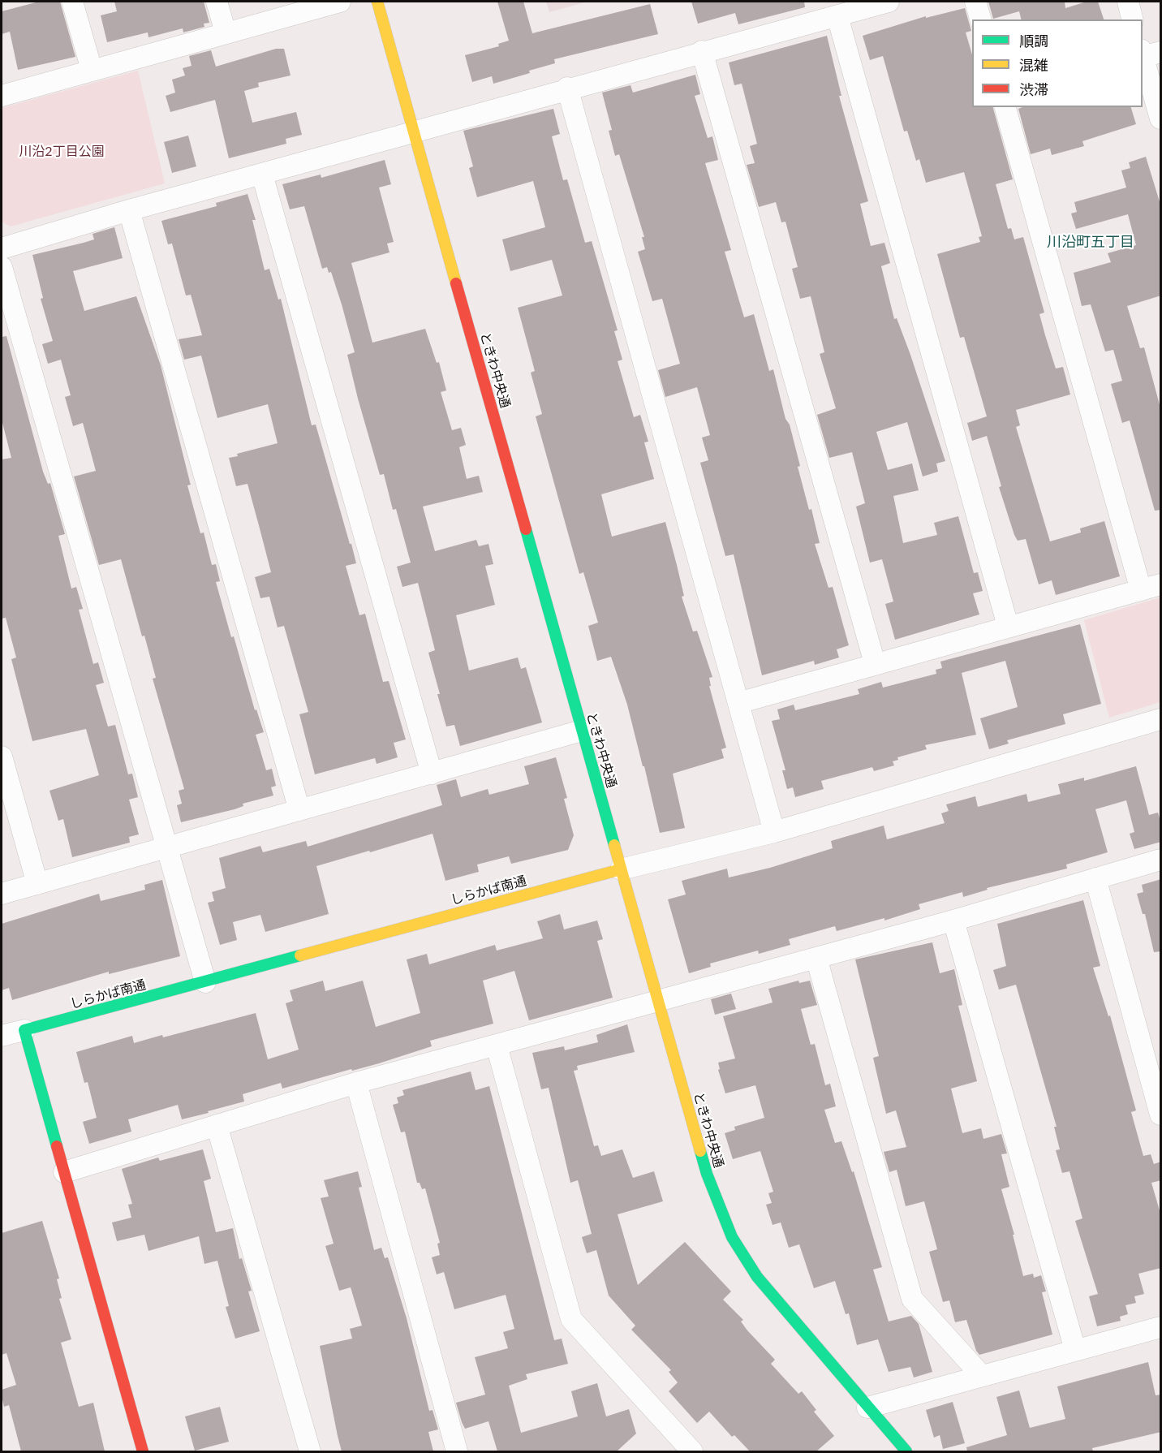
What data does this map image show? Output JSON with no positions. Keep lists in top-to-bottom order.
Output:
{
  "streets": {
    "street": ["ときわ中央通", "しらかば南通"]
  },
  "crossings": [
    ["ときわ中央通", "しらかば南通"]
  ],
  "districts": ["川沿町五丁目"],
  "parks": ["川沿2丁目公園"],
  "legend": ["順調", "混雑", "渋滞"]
}
